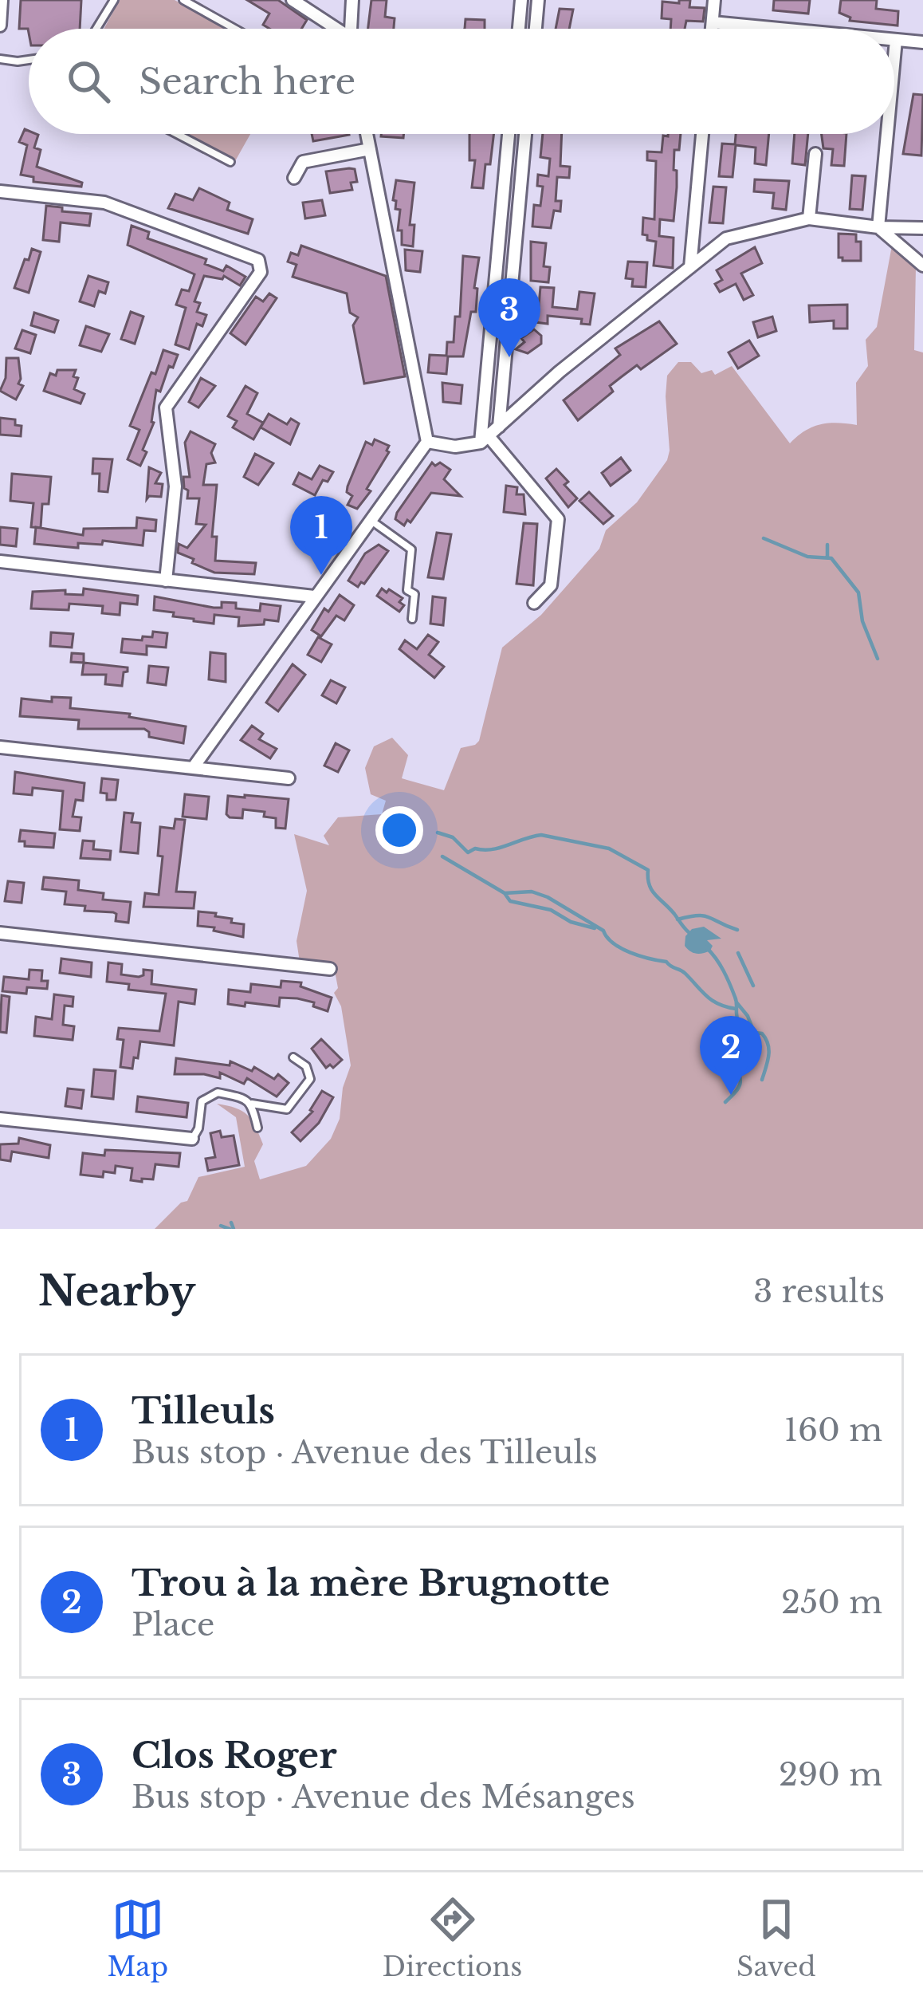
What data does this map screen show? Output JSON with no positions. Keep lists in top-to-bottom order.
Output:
{
  "page": {
    "search": "Search here",
    "pins": ["3", "1", "2"],
    "heading": ["Nearby", "3 results"],
    "list": [
      {
        "mark": "1",
        "name": "Tilleuls",
        "note": "Bus stop · Avenue des Tilleuls",
        "value": "160 m"
      },
      {
        "mark": "2",
        "name": "Trou à la mère Brugnotte",
        "note": "Place",
        "value": "250 m"
      },
      {
        "mark": "3",
        "name": "Clos Roger",
        "note": "Bus stop · Avenue des Mésanges",
        "value": "290 m"
      }
    ],
    "nav": ["Map", "Directions", "Saved"]
  }
}
